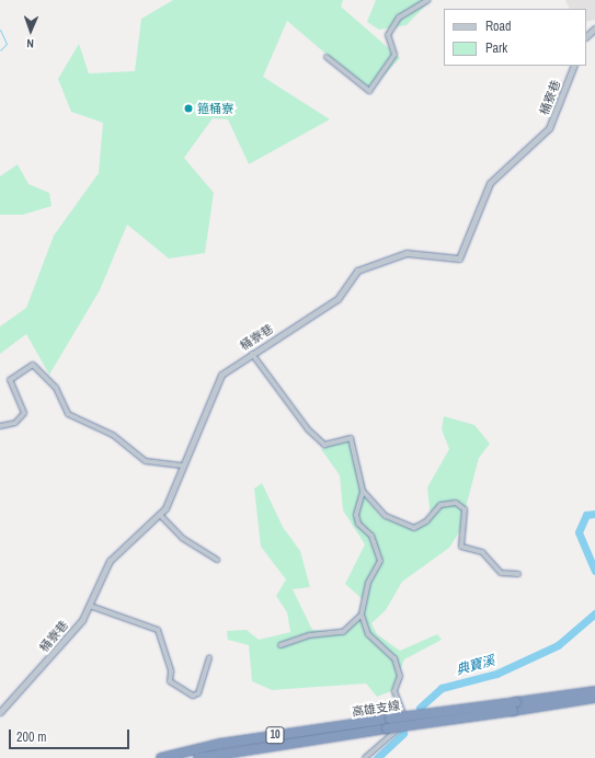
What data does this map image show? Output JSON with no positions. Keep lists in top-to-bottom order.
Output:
{
  "streets": {
    "highway": ["高雄支線", "10"],
    "street": ["桶寮巷"]
  },
  "water": ["典寶溪"],
  "places": ["箍桶寮"],
  "legend": ["Road", "Park"],
  "scale_bar": "200 m",
  "north": "bottom"
}
